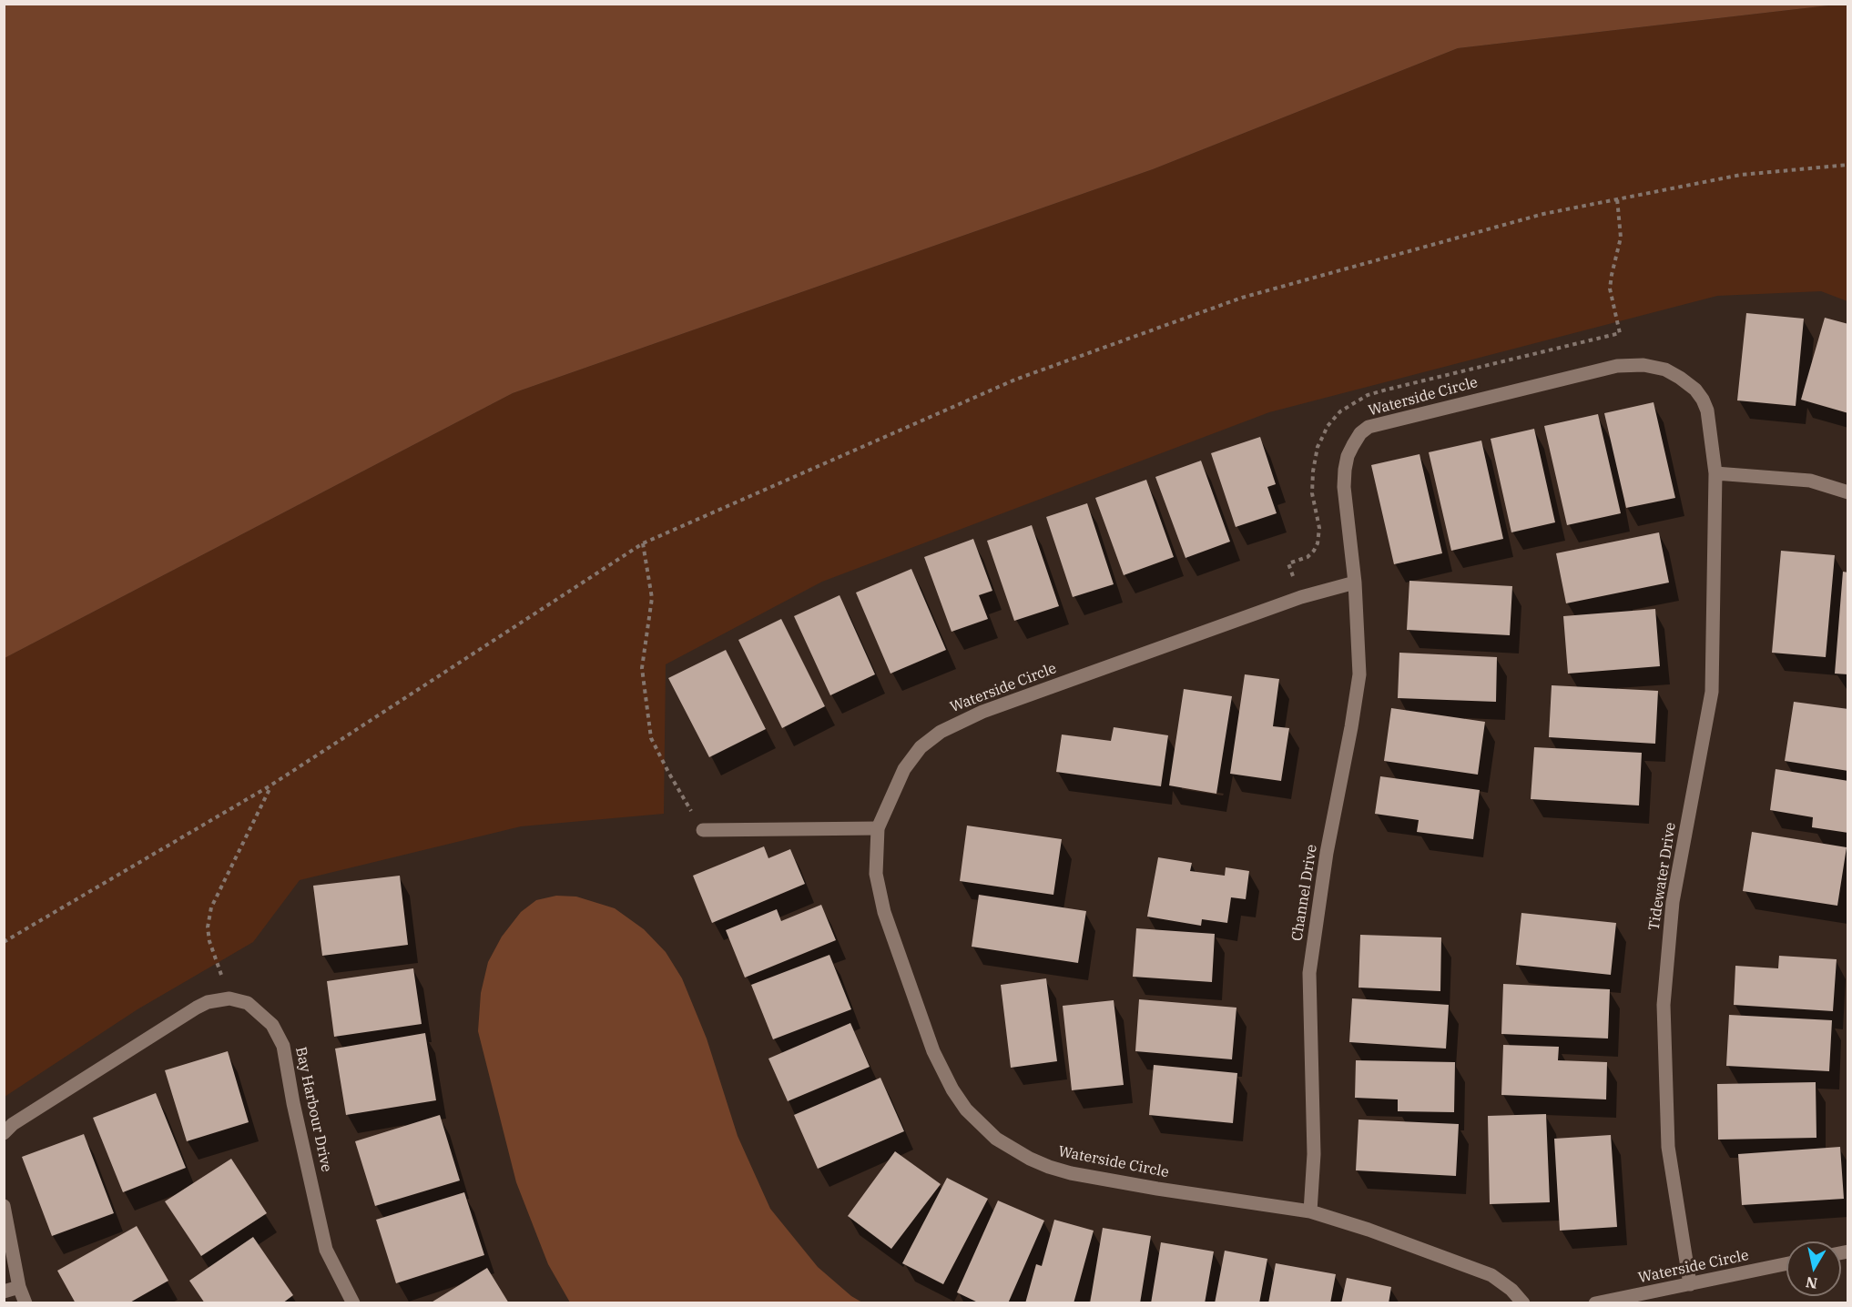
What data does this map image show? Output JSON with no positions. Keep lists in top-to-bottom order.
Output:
{
  "streets": {
    "street": [
      "Waterside Circle",
      "Tidewater Drive",
      "Channel Drive",
      "Bay Harbour Drive"
    ]
  },
  "crossings": [
    ["Waterside Circle", "Tidewater Drive"],
    ["Waterside Circle", "Channel Drive"]
  ],
  "north": "bottom"
}
